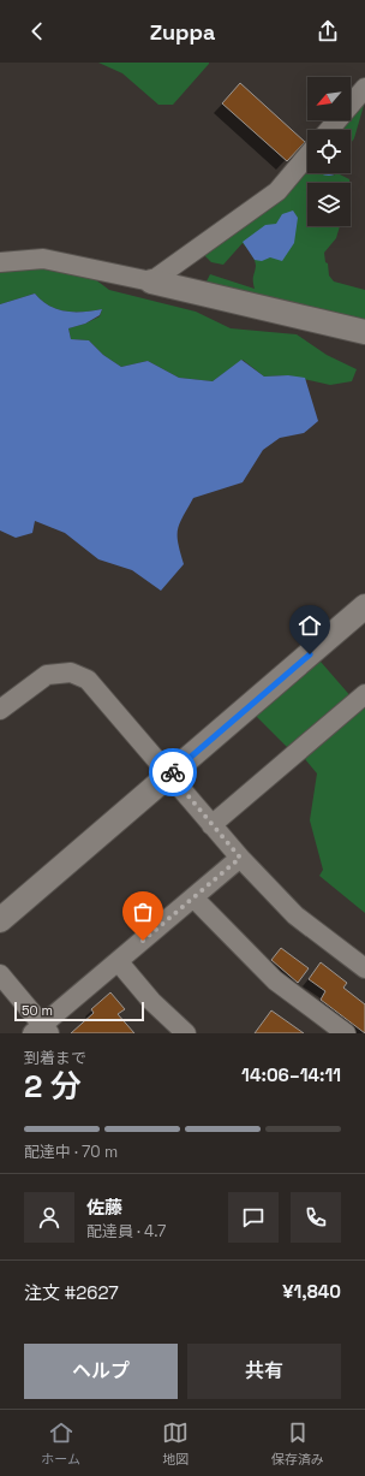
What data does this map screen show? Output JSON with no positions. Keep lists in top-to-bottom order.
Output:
{
  "scale_bar": "50 m",
  "north": "bottom left",
  "page": {
    "header": "Zuppa",
    "scale": "50 m",
    "heading": ["2 分", "到着まで", "14:06–14:11"],
    "panel": [
      "佐藤",
      "配達員 · 4.7",
      "注文 #2627",
      "¥1,840"
    ],
    "bar": "配達中 · 70 m",
    "buttons": ["ヘルプ", "共有"],
    "tabs": ["ホーム", "地図", "保存済み"]
  }
}
